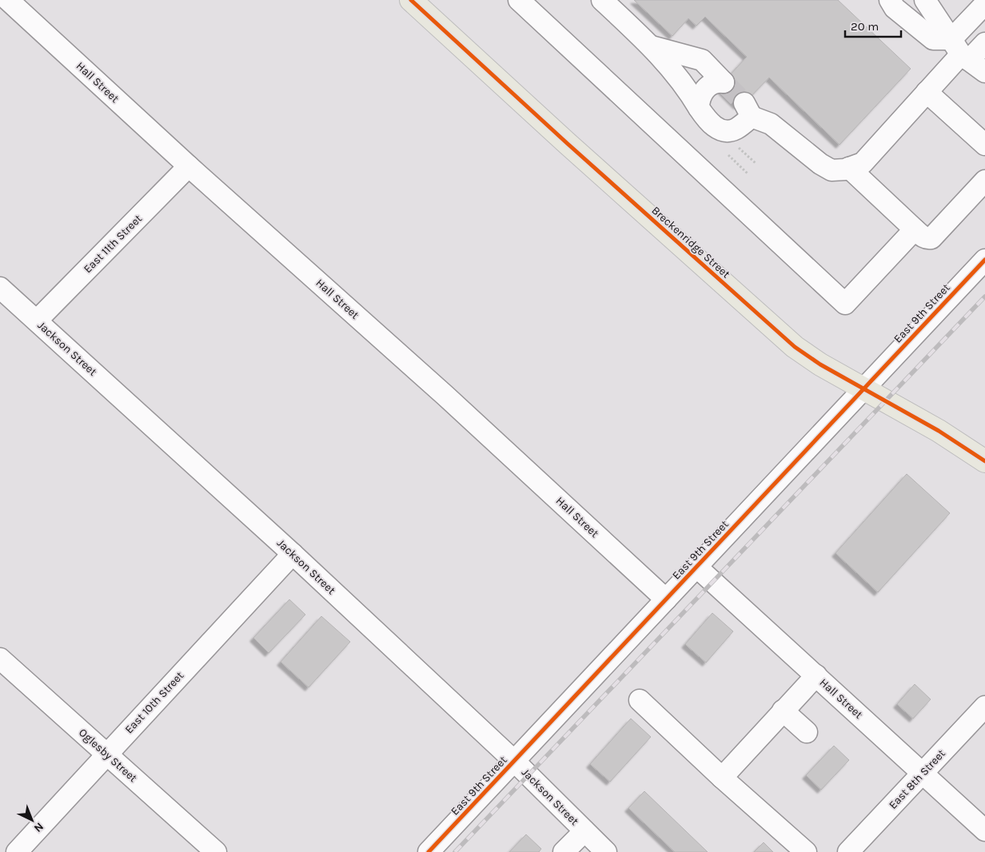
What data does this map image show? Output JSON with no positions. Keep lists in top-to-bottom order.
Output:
{
  "streets": {
    "main road": ["Breckenridge Street"],
    "street": [
      "Hall Street",
      "East 11th Street",
      "East 9th Street",
      "Jackson Street",
      "East 10th Street",
      "Oglesby Street",
      "East 8th Street"
    ]
  },
  "crossings": [
    ["Hall Street", "East 11th Street"],
    ["Hall Street", "East 9th Street"],
    ["Hall Street", "East 8th Street"],
    ["Breckenridge Street", "East 9th Street"],
    ["East 11th Street", "Jackson Street"],
    ["East 9th Street", "Jackson Street"],
    ["Jackson Street", "East 10th Street"],
    ["East 10th Street", "Oglesby Street"]
  ],
  "scale_bar": "20 m",
  "north": "bottom right"
}
